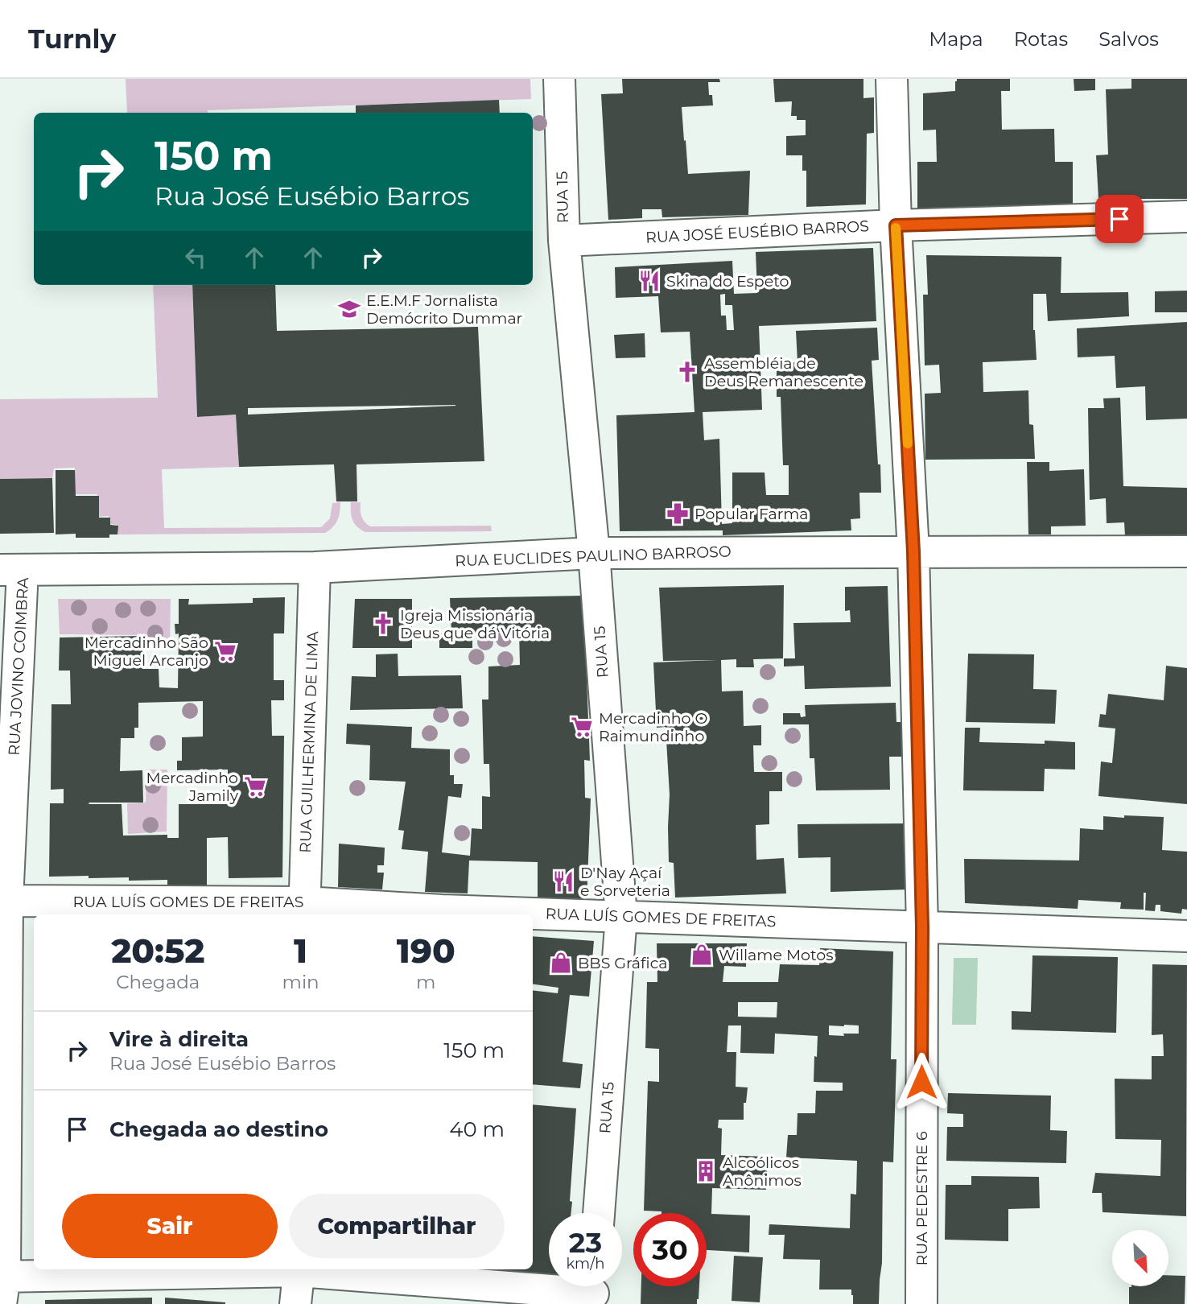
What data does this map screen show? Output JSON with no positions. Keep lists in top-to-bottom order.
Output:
{
  "streets": {
    "street": [
      "RUA 15",
      "RUA JOSÉ EUSÉBIO BARROS",
      "RUA EUCLIDES PAULINO BARROSO",
      "RUA JOVINO COIMBRA",
      "RUA GUILHERMINA DE LIMA",
      "RUA LUÍS GOMES DE FREITAS",
      "RUA PEDESTRE 6"
    ]
  },
  "crossings": [
    ["RUA 15", "RUA JOSÉ EUSÉBIO BARROS"],
    ["RUA 15", "RUA EUCLIDES PAULINO BARROSO"],
    ["RUA 15", "RUA LUÍS GOMES DE FREITAS"],
    ["RUA JOSÉ EUSÉBIO BARROS", "RUA PEDESTRE 6"],
    ["RUA EUCLIDES PAULINO BARROSO", "RUA JOVINO COIMBRA"],
    ["RUA EUCLIDES PAULINO BARROSO", "RUA GUILHERMINA DE LIMA"],
    ["RUA EUCLIDES PAULINO BARROSO", "RUA PEDESTRE 6"],
    ["RUA JOVINO COIMBRA", "RUA LUÍS GOMES DE FREITAS"],
    ["RUA GUILHERMINA DE LIMA", "RUA LUÍS GOMES DE FREITAS"],
    ["RUA LUÍS GOMES DE FREITAS", "RUA PEDESTRE 6"]
  ],
  "places": {
    "restaurant": ["Skina do Espeto", "D'Nay Açaí e Sorveteria"],
    "school or university": ["E.E.M.F Jornalista Demócrito Dummar"],
    "church": ["Assembléia de Deus Remanescente", "Igreja Missionária Deus que dá Vitória"],
    "pharmacy": ["Popular Farma"],
    "supermarket": ["Mercadinho São Miguel Arcanjo", "Mercadinho O Raimundinho", "Mercadinho Jamily"],
    "shop": ["Willame Motos", "BBS Gráfica"],
    "building": ["Alcoólicos Anônimos"]
  },
  "north": "bottom right",
  "page": {
    "header": "Turnly",
    "nav": ["Mapa", "Rotas", "Salvos"],
    "turn": ["150 m", "Rua José Eusébio Barros"],
    "eta": [
      "20:52",
      "Chegada",
      "1",
      "min",
      "190",
      "m"
    ],
    "list": [
      {
        "name": "Vire à direita",
        "note": "Rua José Eusébio Barros",
        "value": "150 m"
      },
      {
        "name": "Chegada ao destino",
        "value": "40 m"
      }
    ],
    "buttons": ["Sair", "Compartilhar"],
    "speed": "23 km/h",
    "limit": "30"
  }
}
